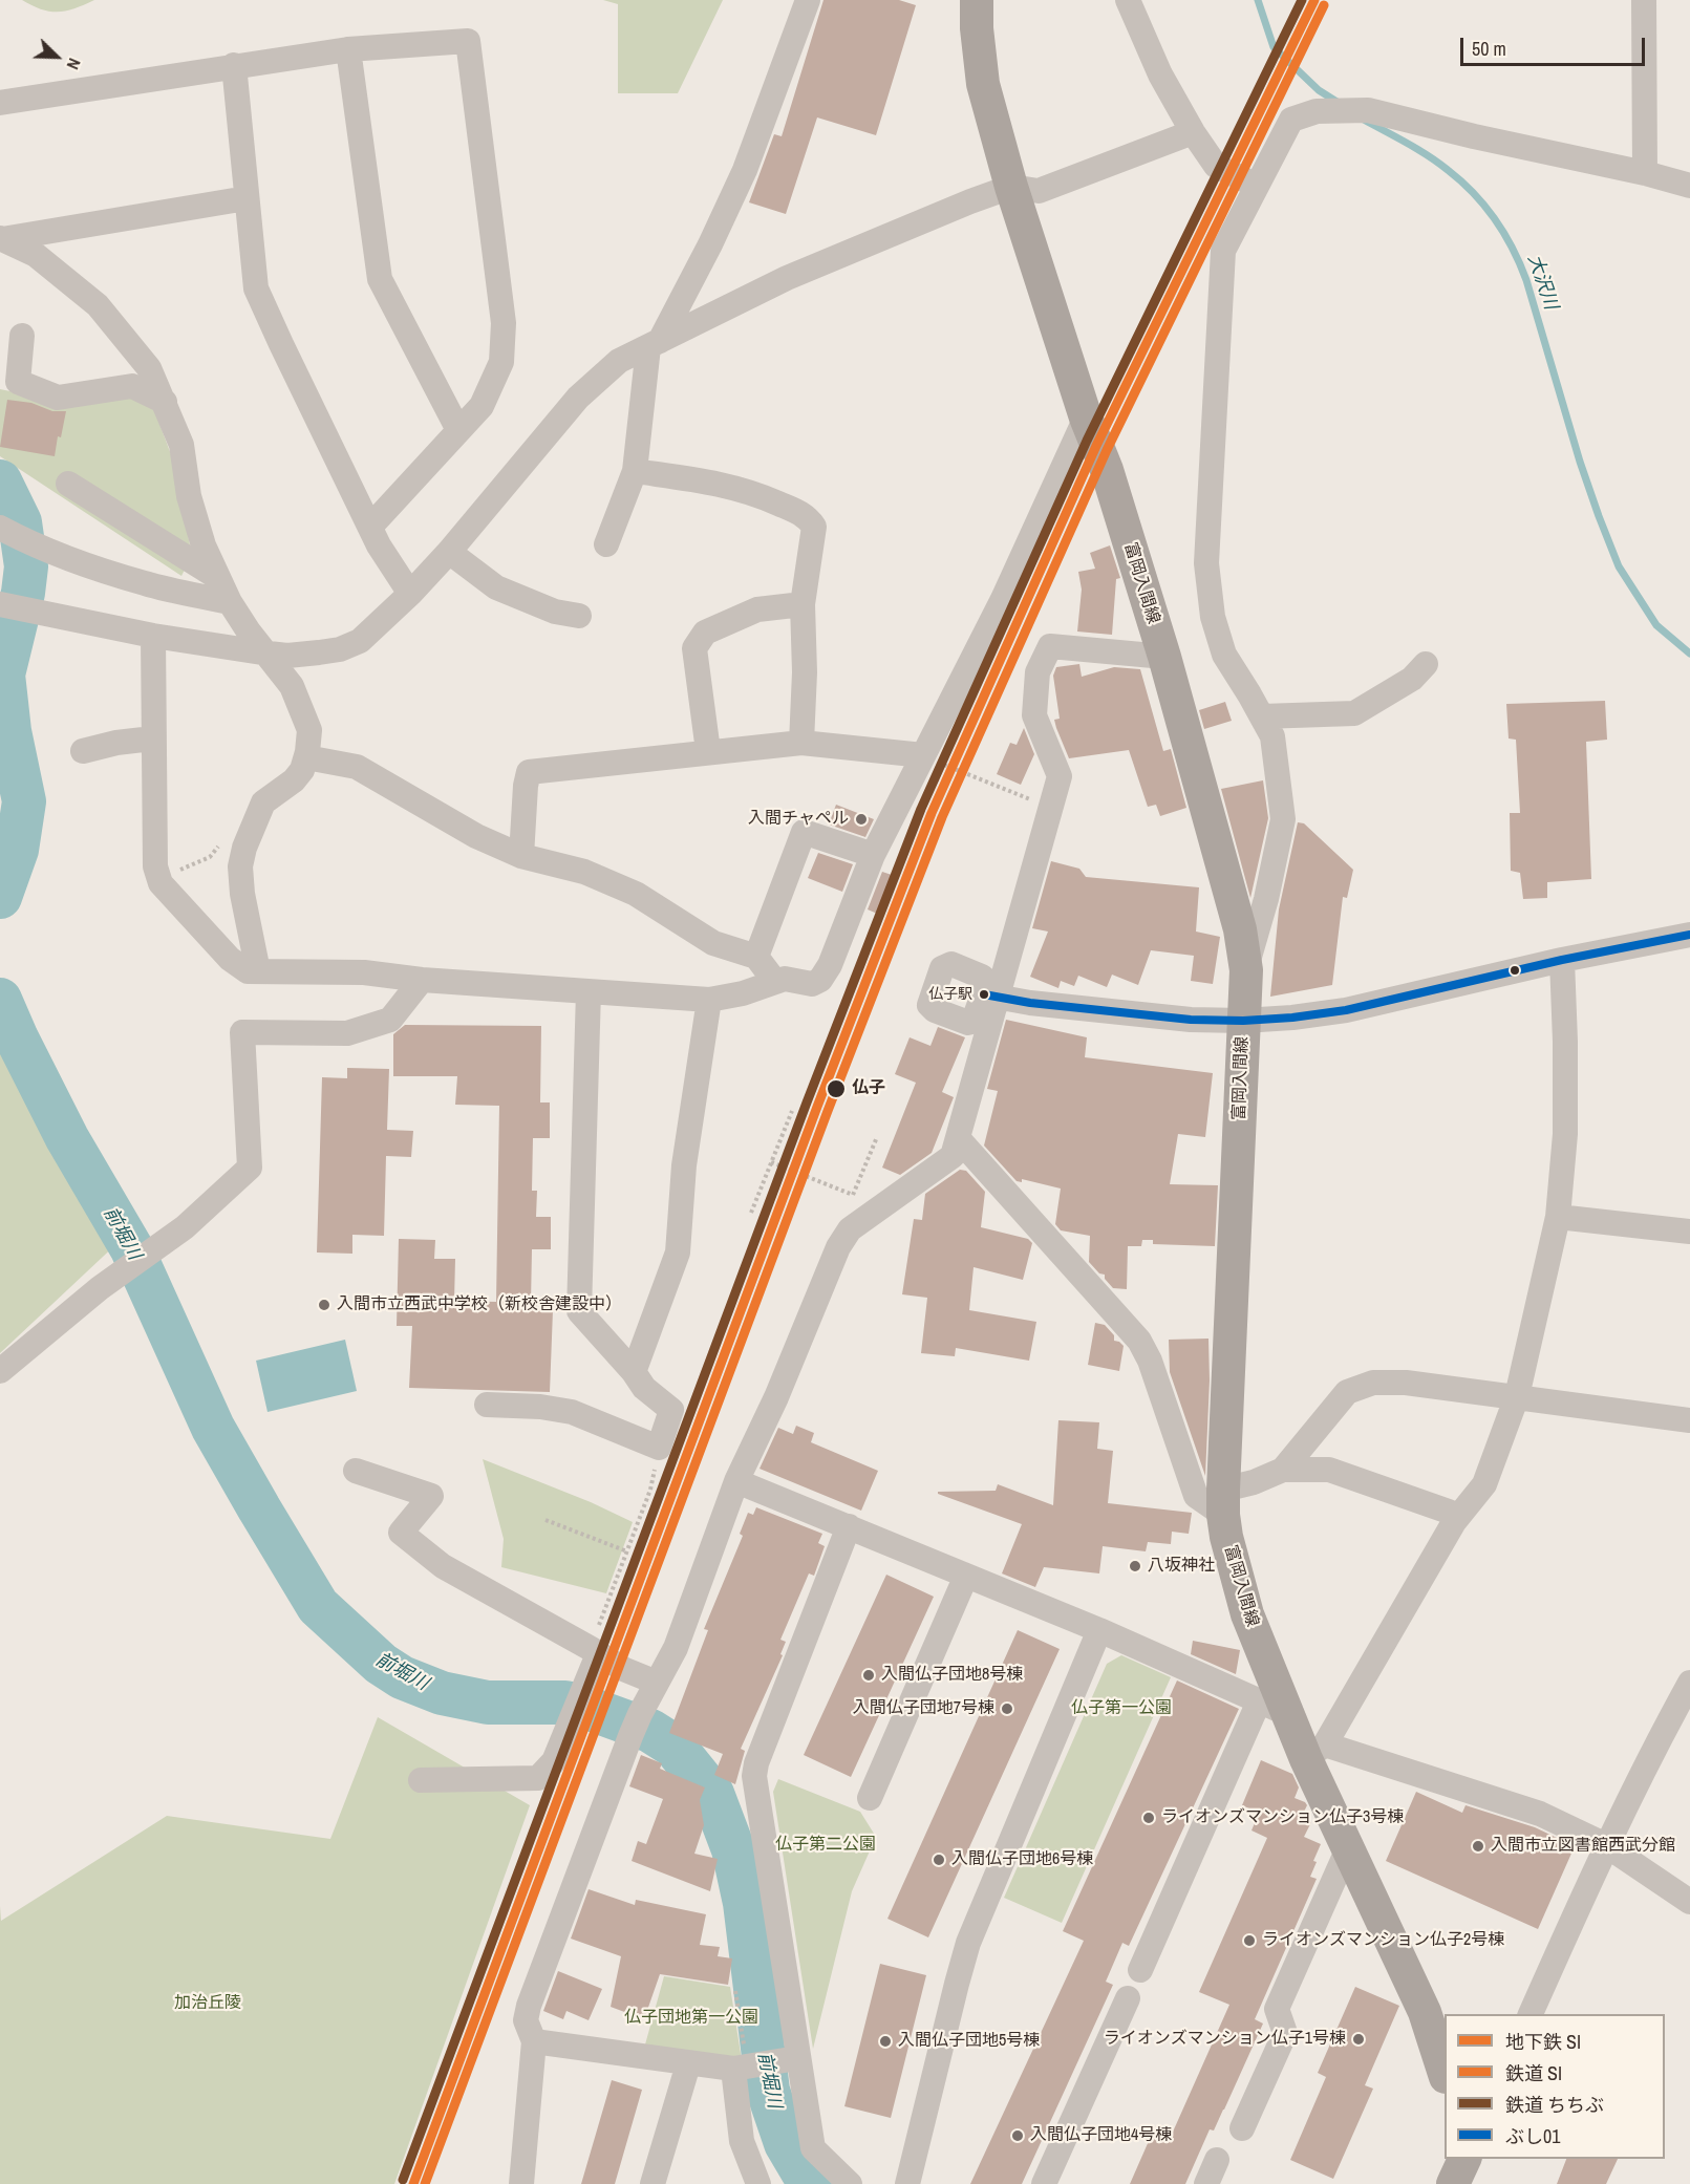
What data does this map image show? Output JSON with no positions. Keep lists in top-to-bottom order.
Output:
{
  "streets": {
    "main road": ["富岡入間線"]
  },
  "water": ["大沢川", "前堀川"],
  "parks": [
    "仏子第一公園",
    "仏子第二公園",
    "加治丘陵",
    "仏子団地第一公園"
  ],
  "places": [
    "入間チャペル",
    "仏子駅",
    "仏子",
    "入間市立西武中学校（新校舎建設中）",
    "八坂神社",
    "入間仏子団地8号棟",
    "入間仏子団地7号棟",
    "ライオンズマンション仏子3号棟",
    "入間市立図書館西武分館",
    "入間仏子団地6号棟",
    "ライオンズマンション仏子2号棟",
    "ライオンズマンション仏子1号棟",
    "入間仏子団地5号棟",
    "入間仏子団地4号棟"
  ],
  "lines": [
    "metro line SI",
    "rail line ちちぶ",
    "rail line SI",
    "transit line ぶし01"
  ],
  "legend": [
    "地下鉄 SI",
    "鉄道 SI",
    "鉄道 ちちぶ",
    "ぶし01"
  ],
  "scale_bar": "50 m",
  "north": "bottom right"
}
